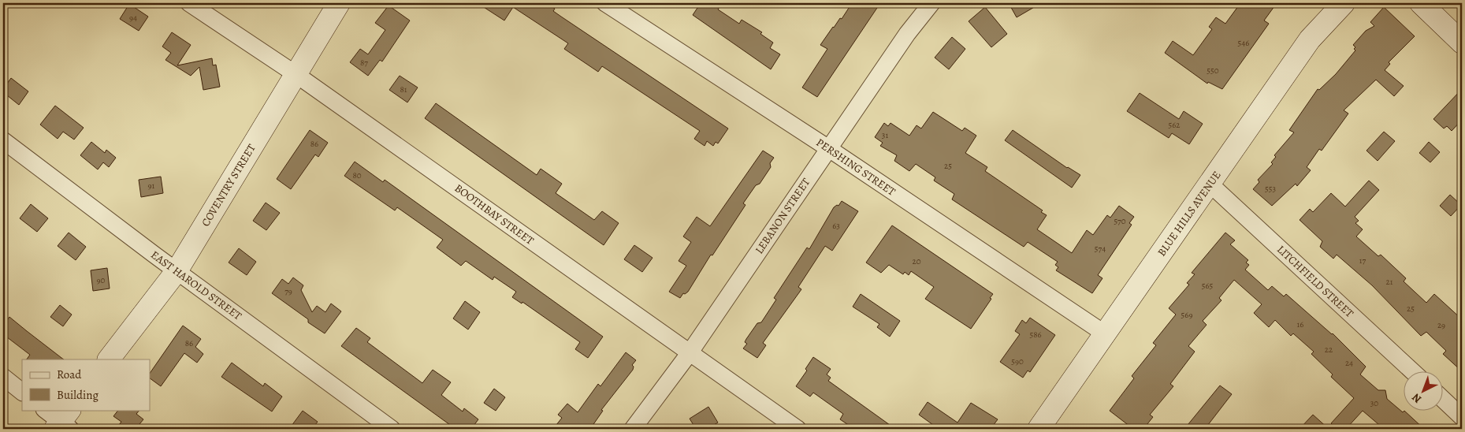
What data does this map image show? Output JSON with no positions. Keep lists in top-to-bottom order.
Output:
{
  "streets": {
    "main road": ["COVENTRY STREET", "BLUE HILLS AVENUE"],
    "street": [
      "PERSHING STREET",
      "BOOTHBAY STREET",
      "LEBANON STREET",
      "LITCHFIELD STREET",
      "EAST HAROLD STREET"
    ]
  },
  "crossings": [
    ["PERSHING STREET", "BLUE HILLS AVENUE"],
    ["PERSHING STREET", "LEBANON STREET"],
    ["COVENTRY STREET", "BOOTHBAY STREET"],
    ["COVENTRY STREET", "EAST HAROLD STREET"],
    ["BLUE HILLS AVENUE", "LITCHFIELD STREET"],
    ["BOOTHBAY STREET", "LEBANON STREET"]
  ],
  "house_numbers": [
    "94",
    "546",
    "87",
    "550",
    "81",
    "562",
    "31",
    "86",
    "25",
    "80",
    "91",
    "553",
    "570",
    "63",
    "574",
    "17",
    "20",
    "90",
    "21",
    "565",
    "79",
    "25",
    "569",
    "16",
    "29",
    "586",
    "86",
    "22",
    "590",
    "24",
    "30"
  ],
  "legend": ["Road", "Building"],
  "north": "bottom left"
}
